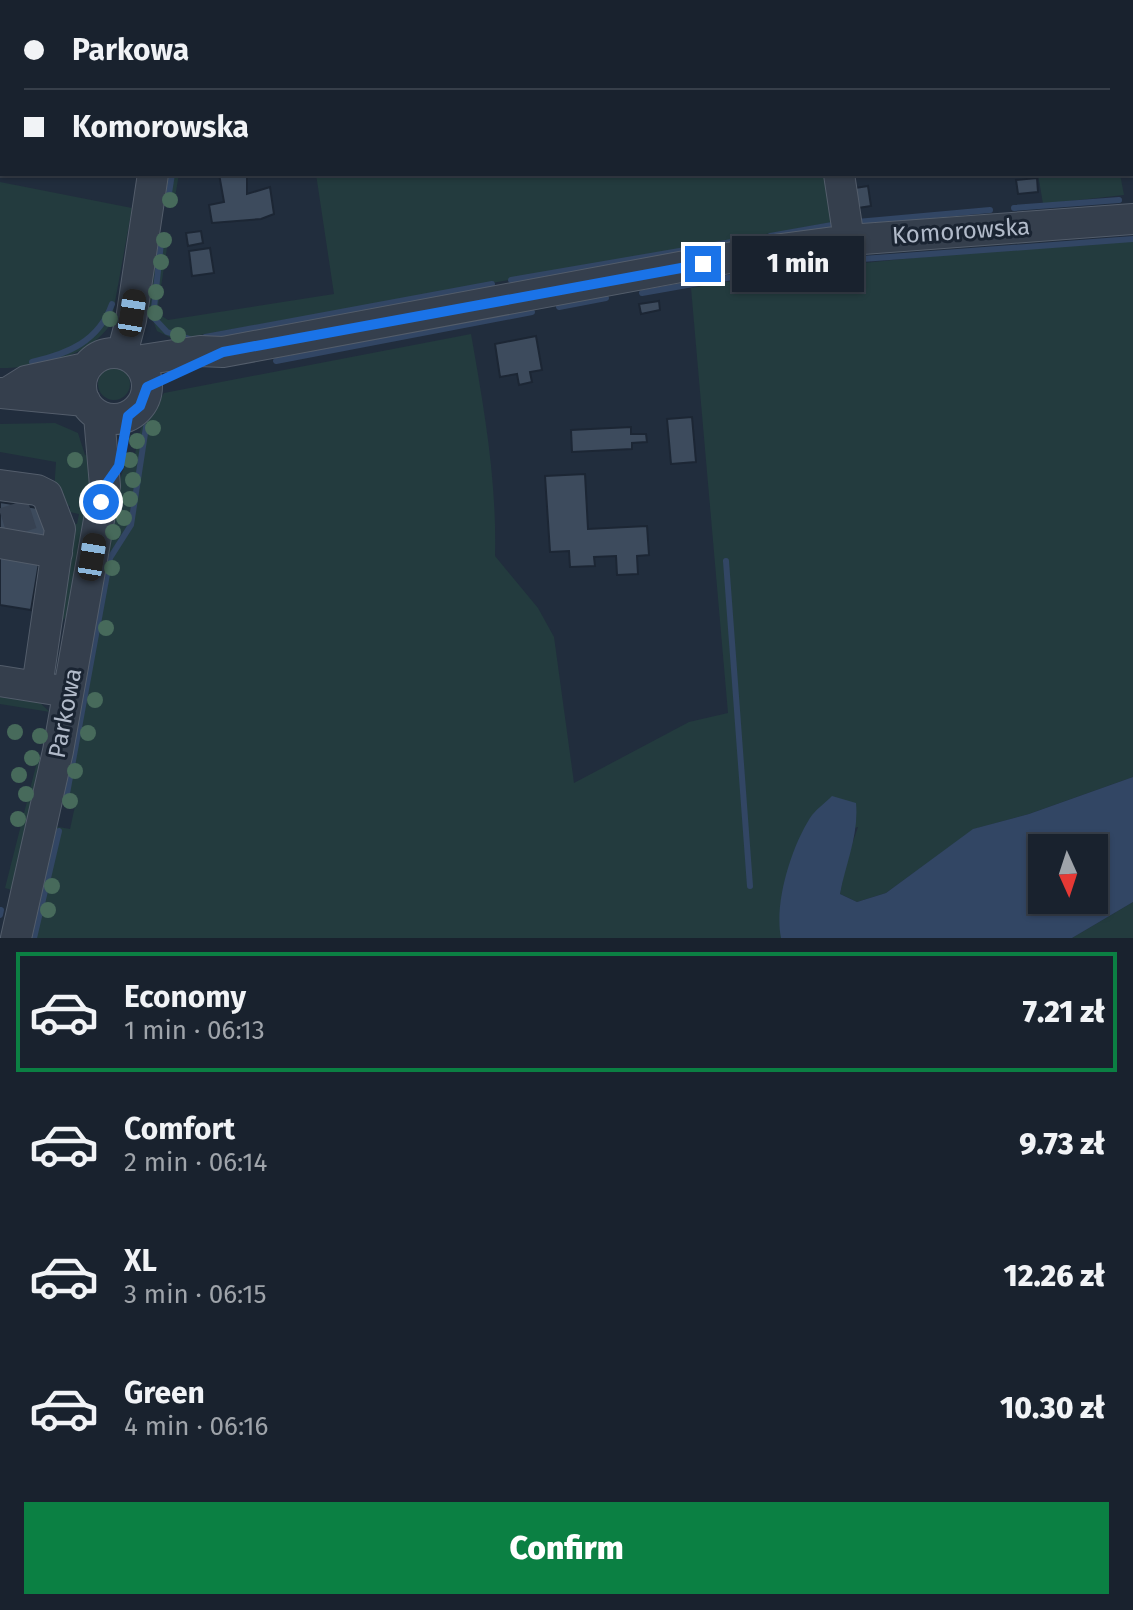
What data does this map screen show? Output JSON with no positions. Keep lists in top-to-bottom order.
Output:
{
  "streets": {
    "street": ["Komorowska", "Parkowa"]
  },
  "crossings": [
    ["Komorowska", "Parkowa"]
  ],
  "north": "bottom",
  "page": {
    "banner": ["Parkowa", "Komorowska"],
    "bubble": "1 min",
    "list": [
      {
        "name": "Economy",
        "note": "1 min · 06:13",
        "value": "7.21 zł"
      },
      {
        "name": "Comfort",
        "note": "2 min · 06:14",
        "value": "9.73 zł"
      },
      {
        "name": "XL",
        "note": "3 min · 06:15",
        "value": "12.26 zł"
      },
      {
        "name": "Green",
        "note": "4 min · 06:16",
        "value": "10.30 zł"
      }
    ],
    "buttons": "Confirm"
  }
}
